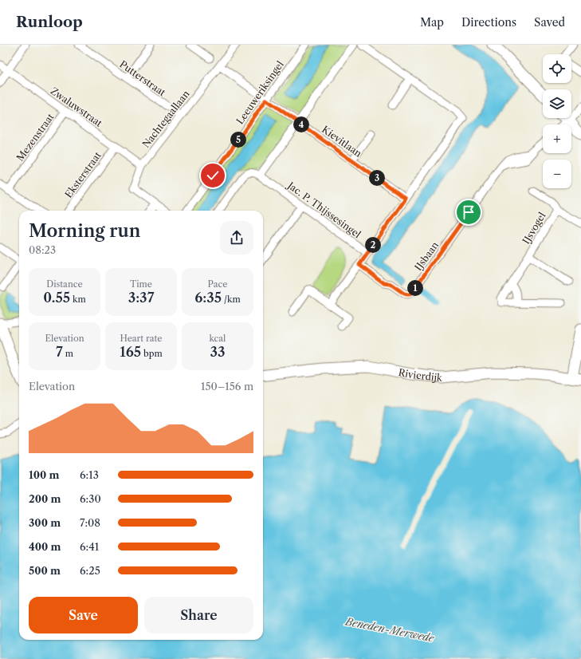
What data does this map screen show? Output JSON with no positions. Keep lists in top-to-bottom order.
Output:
{
  "streets": {
    "street": [
      "Putterstraat",
      "Leeuweriksingel",
      "Zwaluwstraat",
      "Nachtegaallaan",
      "Mezenstraat",
      "Kievitlaan",
      "Eksterstraat",
      "Jac. P. Thijssesingel",
      "IJsvogel",
      "IJsbaan",
      "Rivierdijk"
    ]
  },
  "crossings": [
    ["Putterstraat", "Nachtegaallaan"],
    ["Leeuweriksingel", "Kievitlaan"],
    ["Zwaluwstraat", "Nachtegaallaan"],
    ["Zwaluwstraat", "Mezenstraat"],
    ["Zwaluwstraat", "Eksterstraat"],
    ["Nachtegaallaan", "Kievitlaan"]
  ],
  "water": ["Beneden-Merwede"],
  "page": {
    "header": "Runloop",
    "nav": ["Map", "Directions", "Saved"],
    "map_buttons": ["+", "−"],
    "pins": [
      "4",
      "5",
      "3",
      "2",
      "1"
    ],
    "heading": ["Morning run", "08:23"],
    "stats": [
      ["Distance", "0.55 km"],
      ["Time", "3:37"],
      ["Pace", "6:35 /km"],
      ["Elevation", "7 m"],
      ["Heart rate", "165 bpm"],
      ["kcal", "33"]
    ],
    "chart": ["Elevation", "150–156 m"],
    "list": [
      {
        "name": "100 m",
        "note": "6:13"
      },
      {
        "name": "200 m",
        "note": "6:30"
      },
      {
        "name": "300 m",
        "note": "7:08"
      },
      {
        "name": "400 m",
        "note": "6:41"
      },
      {
        "name": "500 m",
        "note": "6:25"
      }
    ],
    "buttons": ["Save", "Share"]
  }
}
